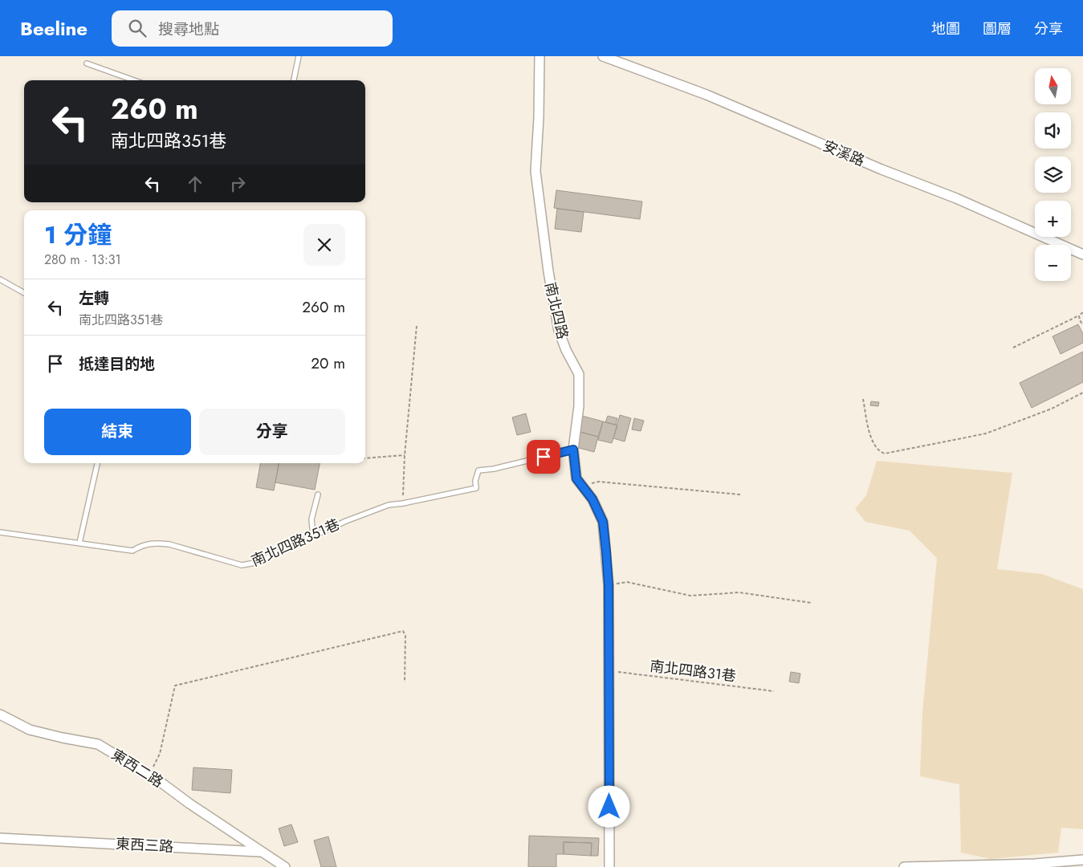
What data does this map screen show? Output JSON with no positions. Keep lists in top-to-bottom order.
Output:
{
  "streets": {
    "street": [
      "安溪路",
      "南北四路",
      "東西二路",
      "東西三路"
    ],
    "lane": ["南北四路351巷"],
    "path": ["南北四路31巷"]
  },
  "crossings": [
    ["南北四路", "南北四路351巷"],
    ["南北四路", "南北四路31巷"],
    ["東西二路", "東西三路"]
  ],
  "north": "top",
  "page": {
    "header": "Beeline",
    "search": "搜尋地點",
    "nav": ["地圖", "圖層", "分享"],
    "map_buttons": ["+", "−"],
    "turn": ["260 m", "南北四路351巷"],
    "heading": ["1 分鐘", "280 m · 13:31"],
    "list": [
      {
        "name": "左轉",
        "note": "南北四路351巷",
        "value": "260 m"
      },
      {
        "name": "抵達目的地",
        "value": "20 m"
      }
    ],
    "buttons": ["結束", "分享"]
  }
}
